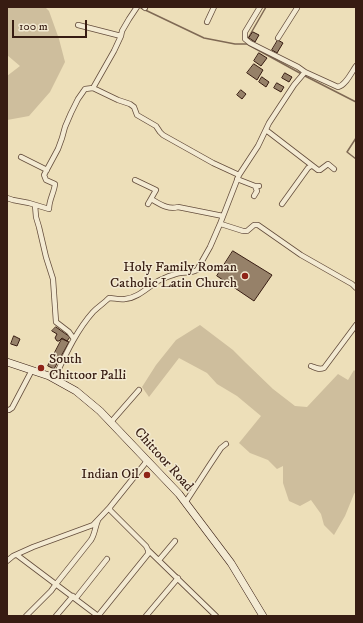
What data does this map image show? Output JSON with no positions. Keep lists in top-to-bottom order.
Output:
{
  "streets": {
    "main road": ["Chittoor Road"]
  },
  "places": ["Holy Family Roman Catholic Latin Church", "South Chittoor Palli", "Indian Oil"],
  "scale_bar": "100 m"
}
